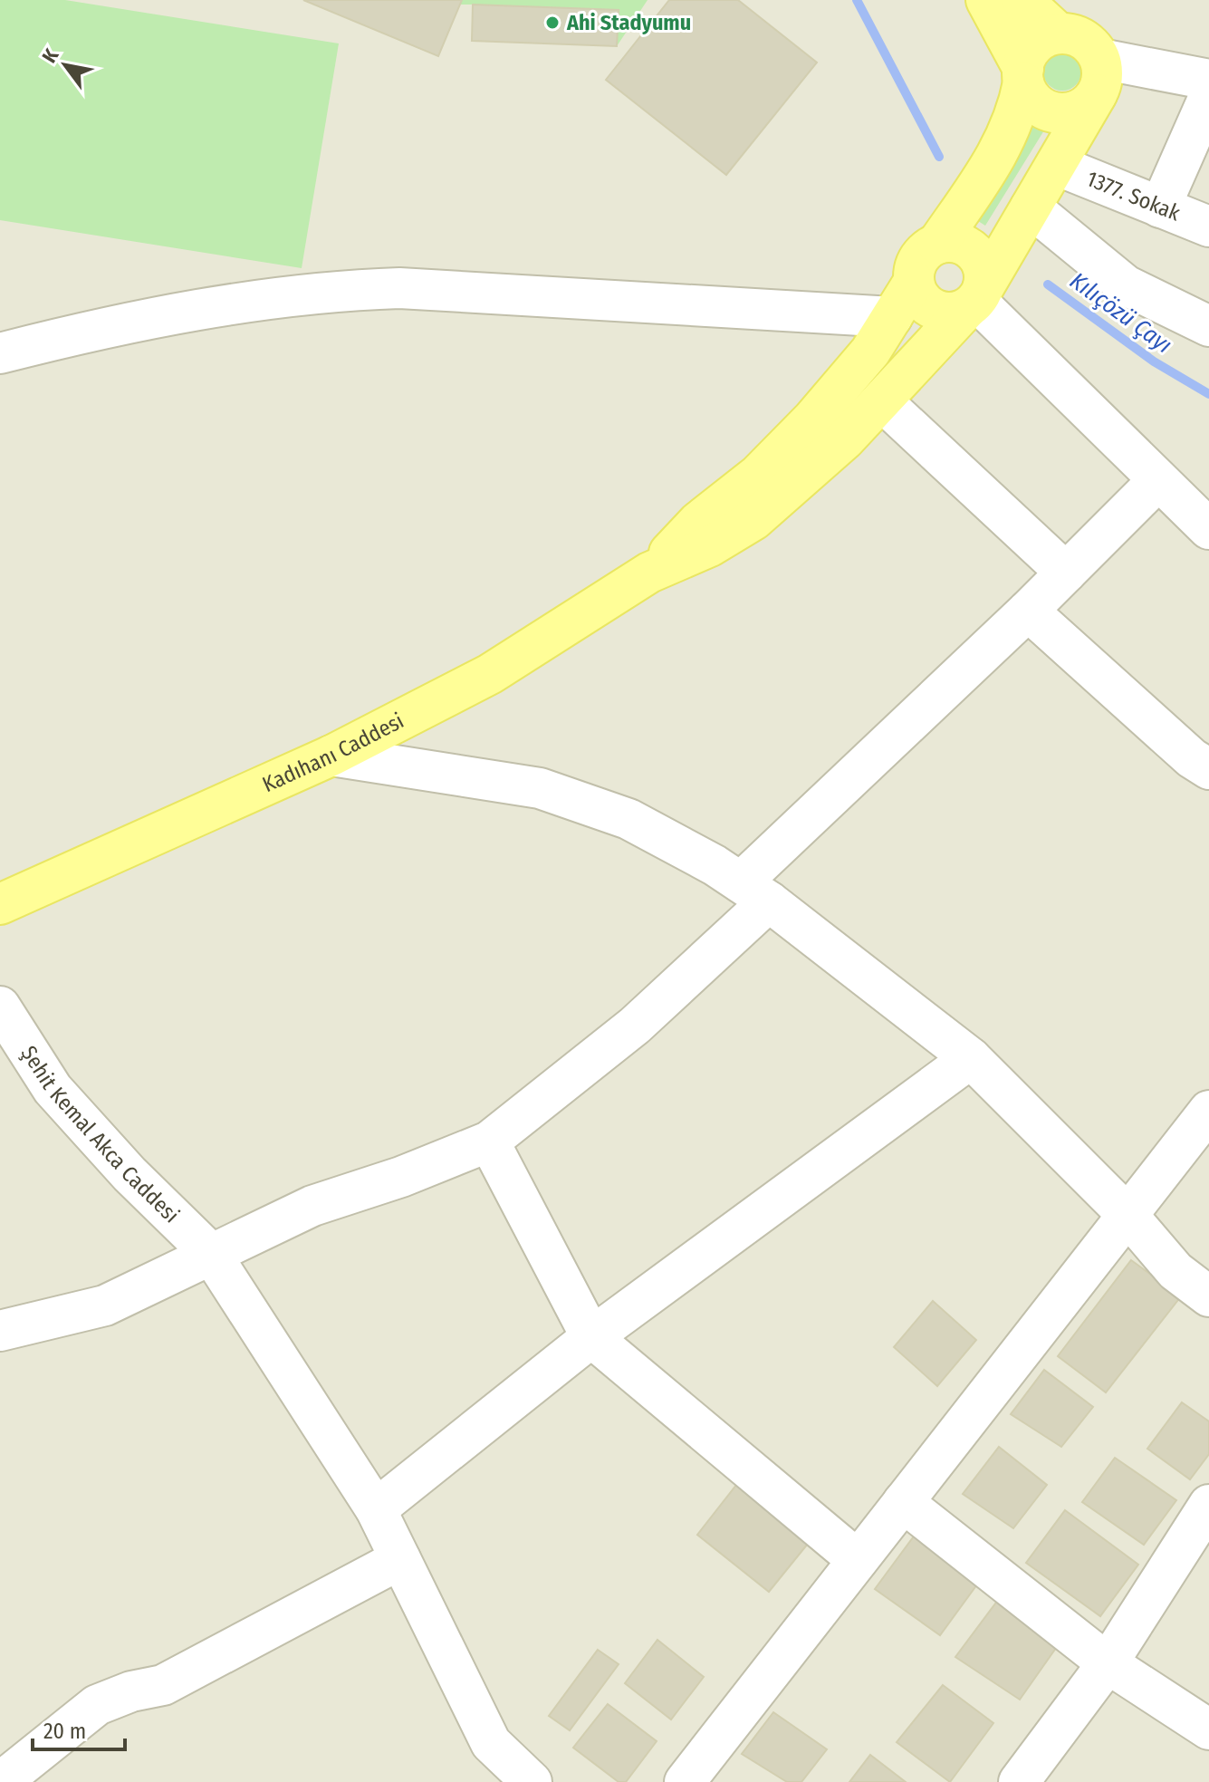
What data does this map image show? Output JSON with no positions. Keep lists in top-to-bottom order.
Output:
{
  "streets": {
    "main road": ["Kadıhanı Caddesi"],
    "street": ["1377. Sokak", "Şehit Kemal Akca Caddesi"]
  },
  "water": ["Kılıçözü Çayı"],
  "places": ["Ahi Stadyumu"],
  "scale_bar": "20 m",
  "north": "top left"
}
